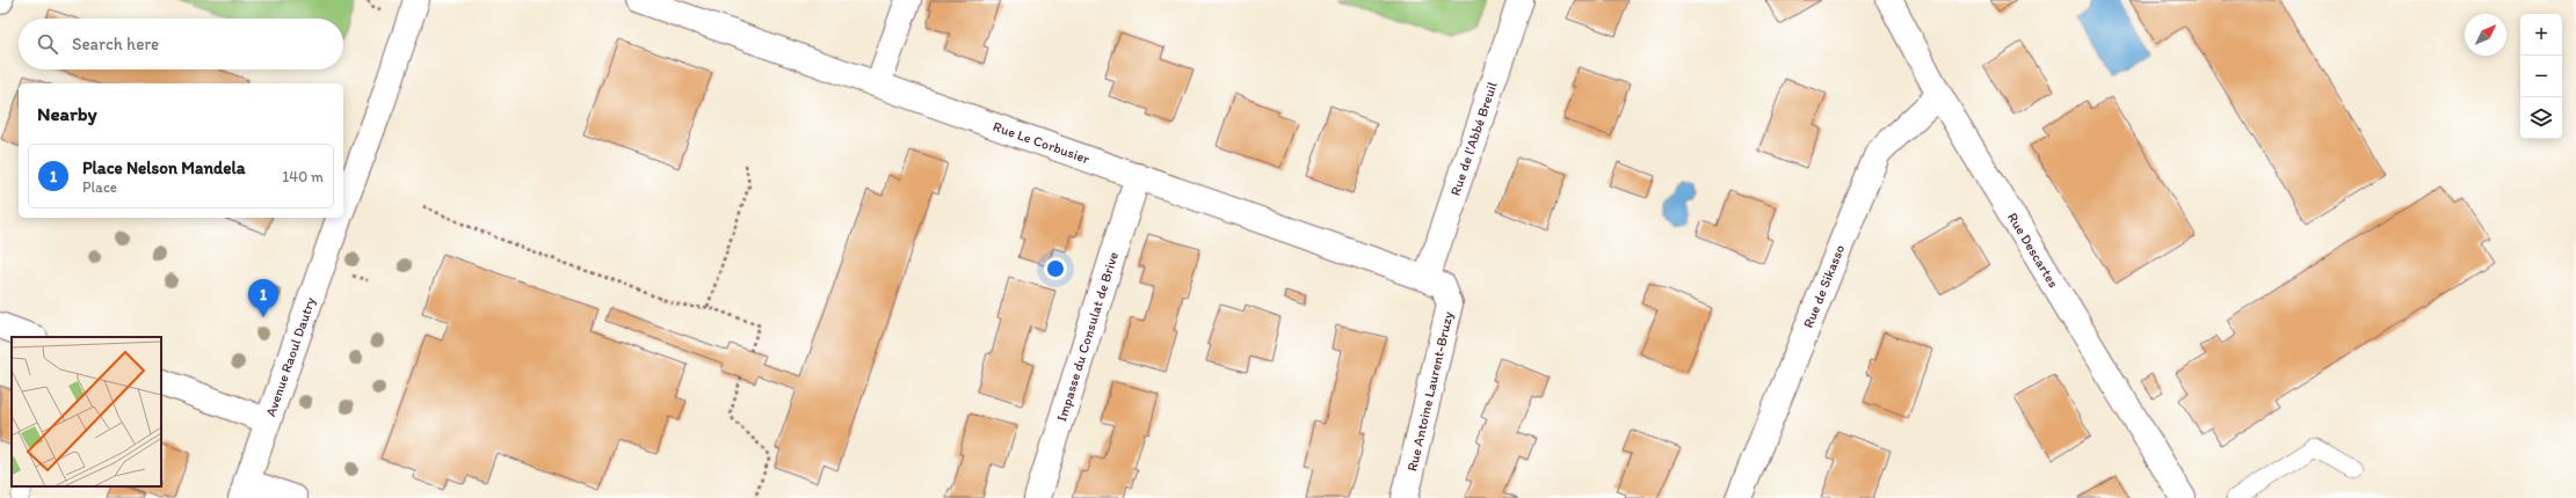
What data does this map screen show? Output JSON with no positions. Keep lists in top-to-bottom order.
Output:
{
  "streets": {
    "street": [
      "Rue de l'Abbé Breuil",
      "Rue Le Corbusier",
      "Rue Descartes",
      "Rue de Sikasso",
      "Impasse du Consulat de Brive",
      "Avenue Raoul Dautry",
      "Rue Antoine Laurent-Bruzy"
    ]
  },
  "crossings": [
    ["Rue de l'Abbé Breuil", "Rue Le Corbusier"],
    ["Rue de l'Abbé Breuil", "Rue Antoine Laurent-Bruzy"],
    ["Rue Le Corbusier", "Impasse du Consulat de Brive"],
    ["Rue Le Corbusier", "Rue Antoine Laurent-Bruzy"],
    ["Rue Descartes", "Rue de Sikasso"]
  ],
  "north": "top right",
  "page": {
    "map_buttons": ["+", "−"],
    "search": "Search here",
    "heading": "Nearby",
    "list": [
      {
        "mark": "1",
        "name": "Place Nelson Mandela",
        "note": "Place",
        "value": "140 m"
      }
    ],
    "pins": "1"
  }
}
